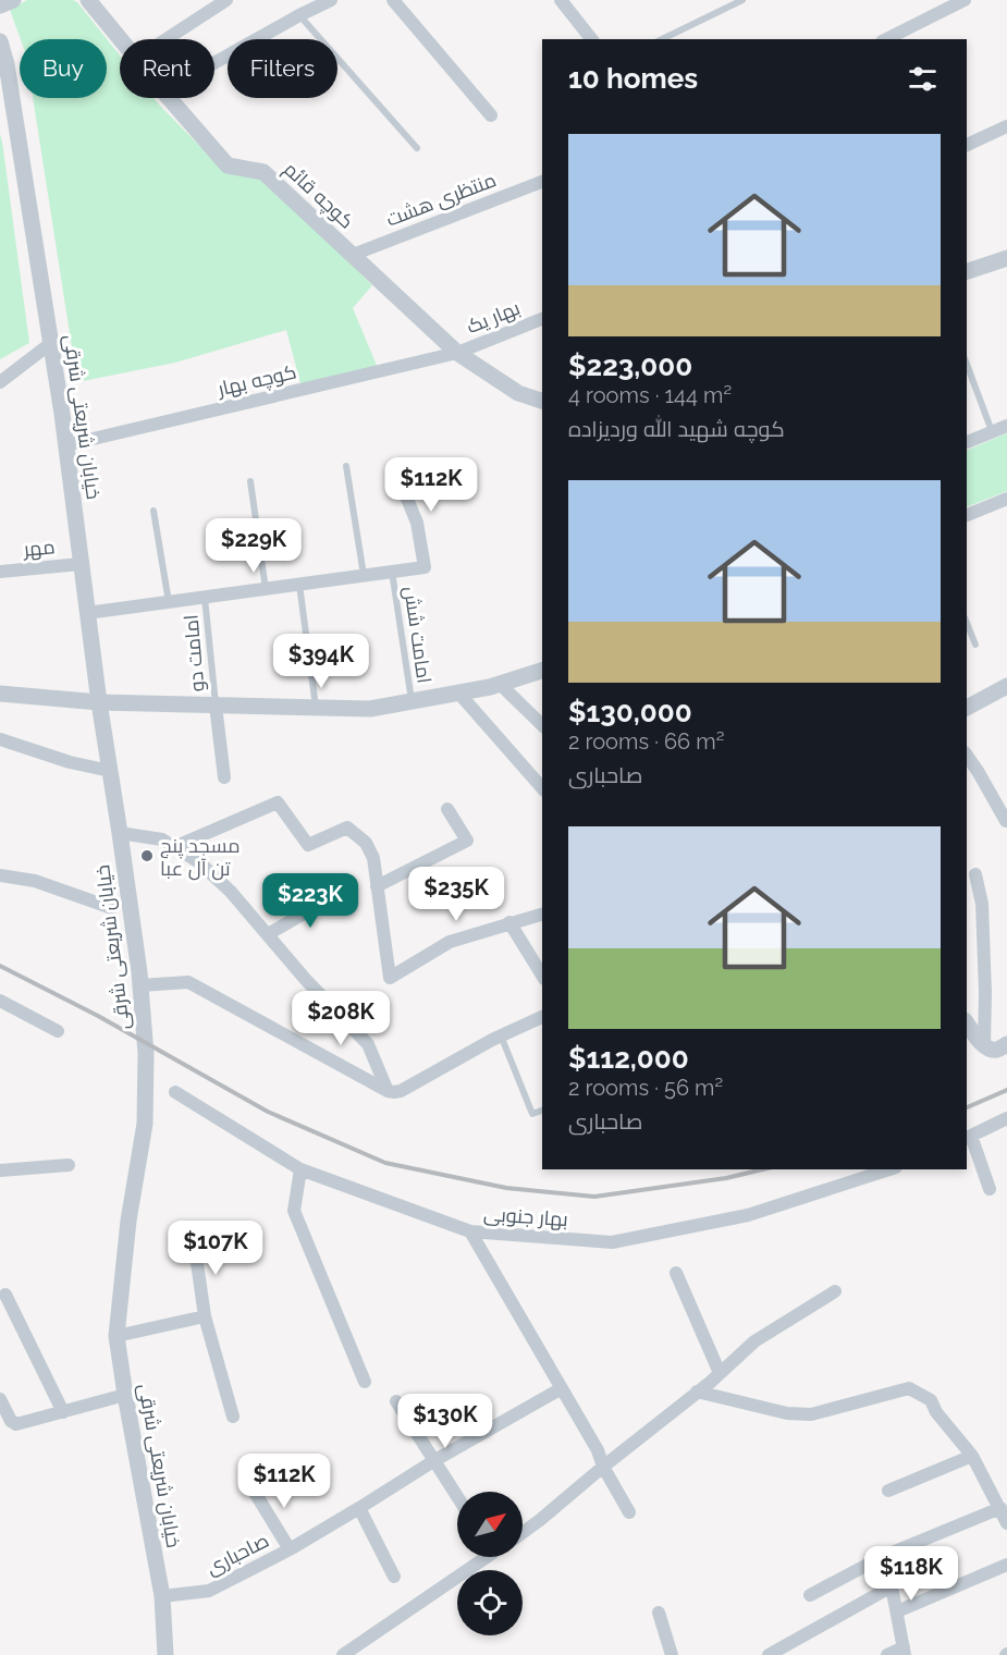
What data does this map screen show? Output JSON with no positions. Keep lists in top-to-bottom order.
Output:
{
  "streets": {
    "street": [
      "کوچه قائم",
      "منتظری هشت",
      "بهار یک",
      "کوچه بهار",
      "خیابان شریعتی شرقی",
      "مهر",
      "بهار جنوبی",
      "صاحباری"
    ],
    "lane": ["امامت شش", "امامت دو"]
  },
  "crossings": [
    ["کوچه قائم", "منتظری هشت"],
    ["کوچه قائم", "بهار یک"],
    ["کوچه قائم", "کوچه بهار"],
    ["بهار یک", "کوچه بهار"],
    ["کوچه بهار", "خیابان شریعتی شرقی"],
    ["خیابان شریعتی شرقی", "مهر"],
    ["خیابان شریعتی شرقی", "صاحباری"]
  ],
  "places": ["مسجد پنج تن آل عبا"],
  "north": "top right",
  "page": {
    "chip": ["Buy", "Rent", "Filters"],
    "heading": "10 homes",
    "list": [
      {
        "name": "$223,000",
        "note": "4 rooms · 144 m² · کوچه شهید الله وردیزاده"
      },
      {
        "name": "$130,000",
        "note": "2 rooms · 66 m² · صاحباری"
      },
      {
        "name": "$112,000",
        "note": "2 rooms · 56 m² · صاحباری"
      }
    ],
    "price": [
      "$112K",
      "$229K",
      "$394K",
      "$235K",
      "$223K",
      "$208K",
      "$107K",
      "$130K",
      "$112K",
      "$118K"
    ]
  }
}
